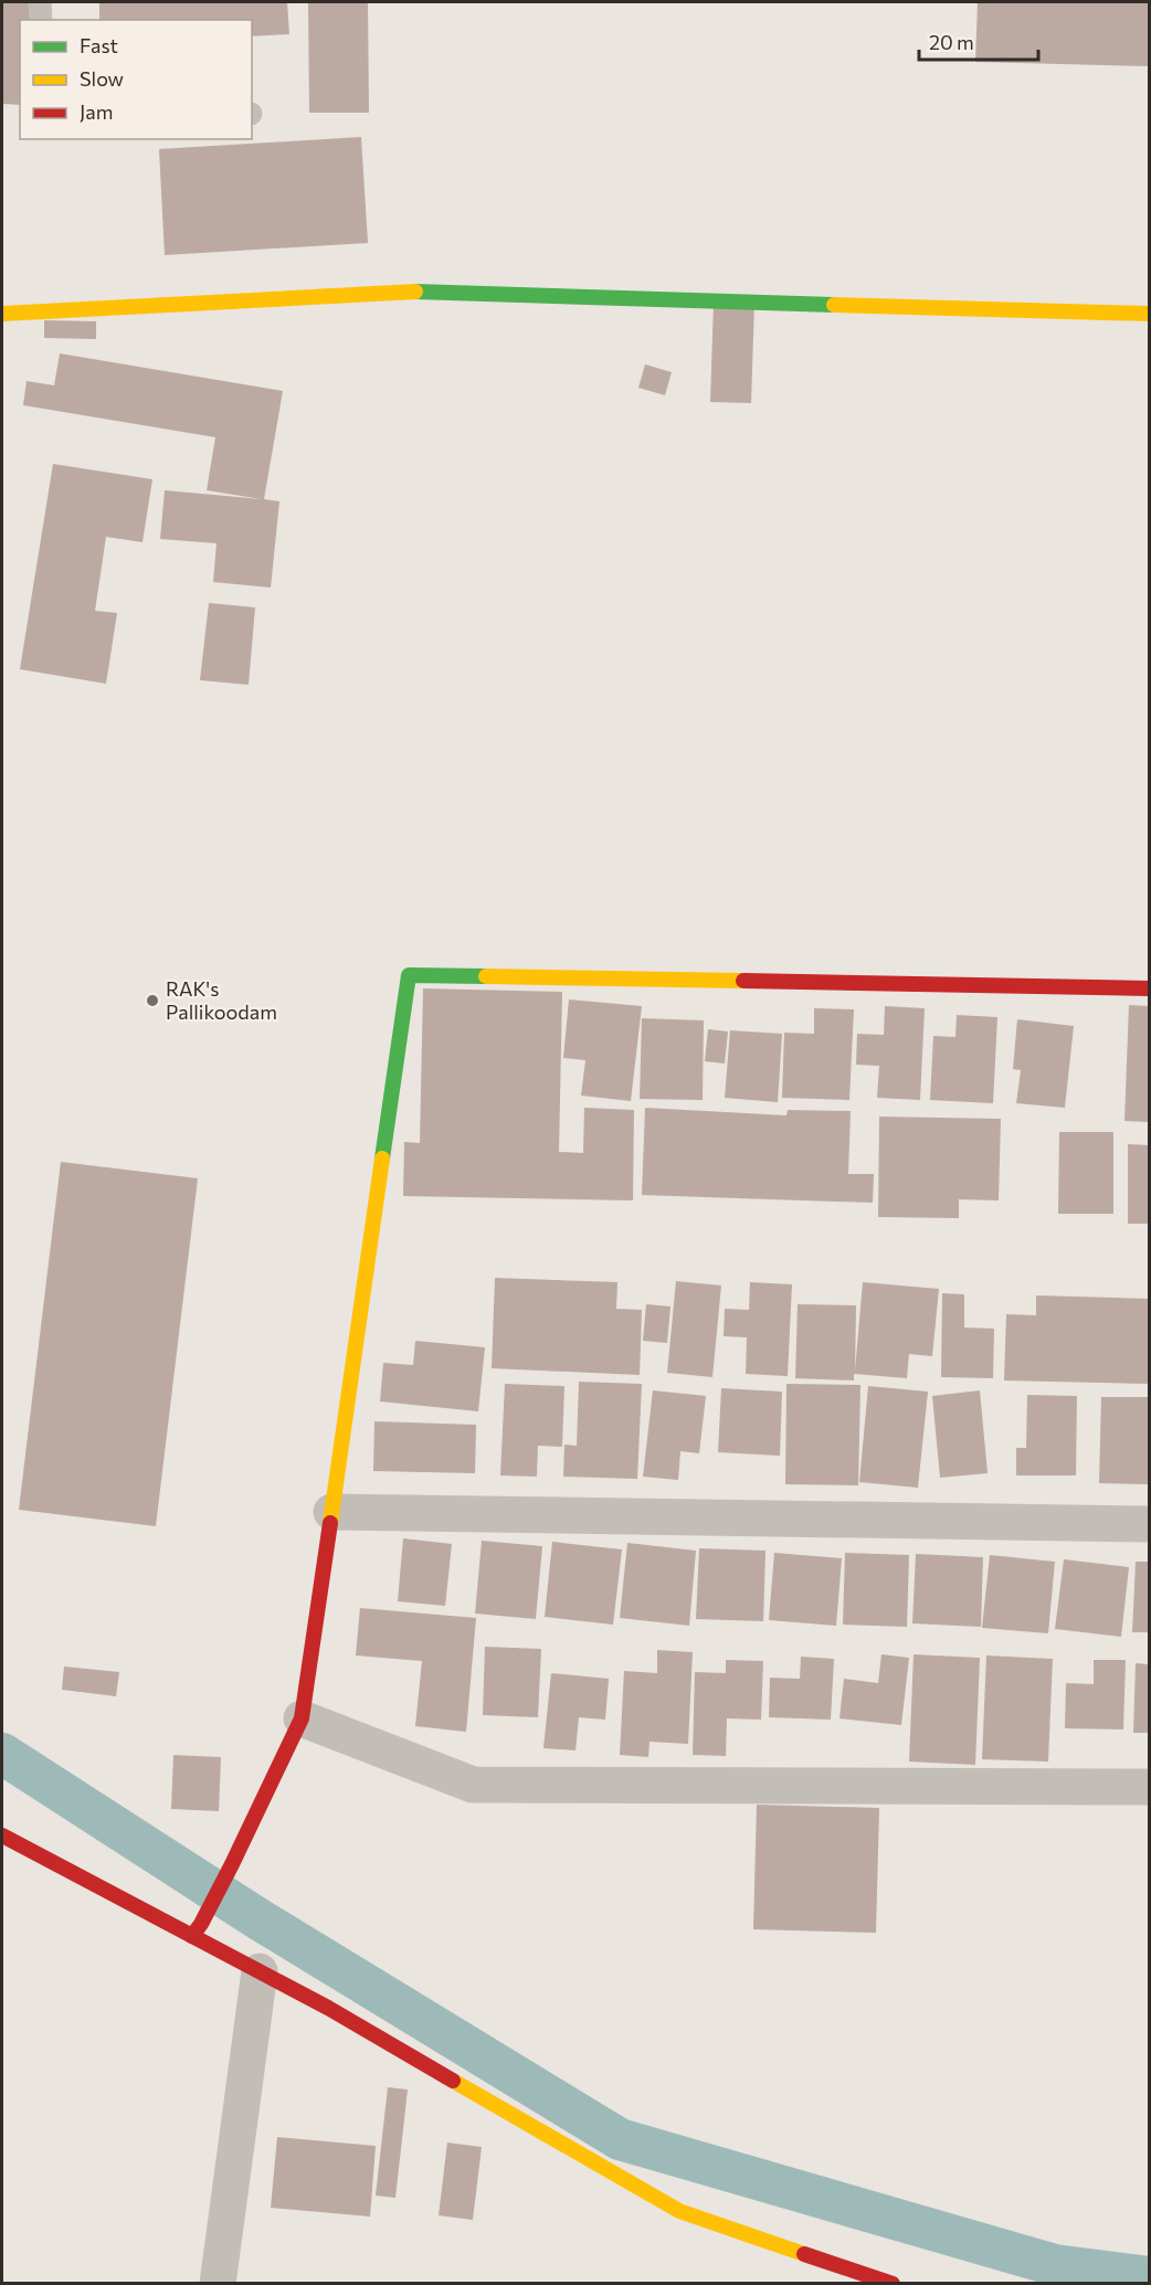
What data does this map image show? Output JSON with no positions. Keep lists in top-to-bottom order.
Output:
{
  "places": ["RAK's Pallikoodam"],
  "legend": ["Fast", "Slow", "Jam"],
  "scale_bar": "20 m"
}
